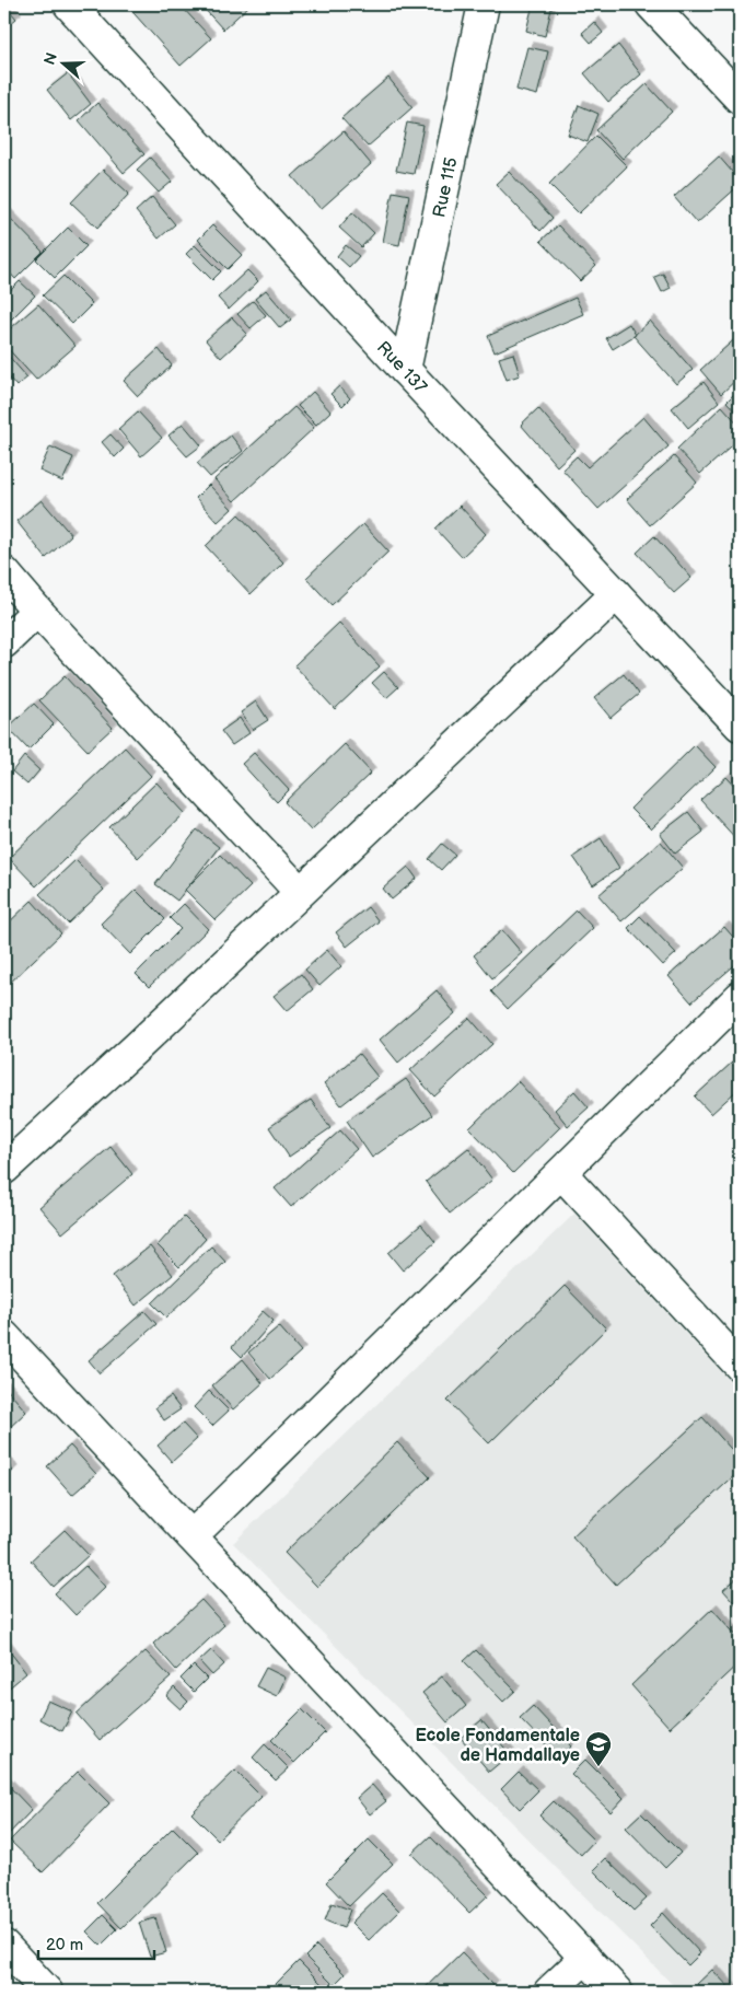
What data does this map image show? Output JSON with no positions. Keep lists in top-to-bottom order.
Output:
{
  "streets": {
    "street": ["Rue 115", "Rue 137"]
  },
  "crossings": [
    ["Rue 115", "Rue 137"]
  ],
  "places": {
    "school or university": ["Ecole Fondamentale de Hamdallaye"]
  },
  "scale_bar": "20 m",
  "north": "left"
}
